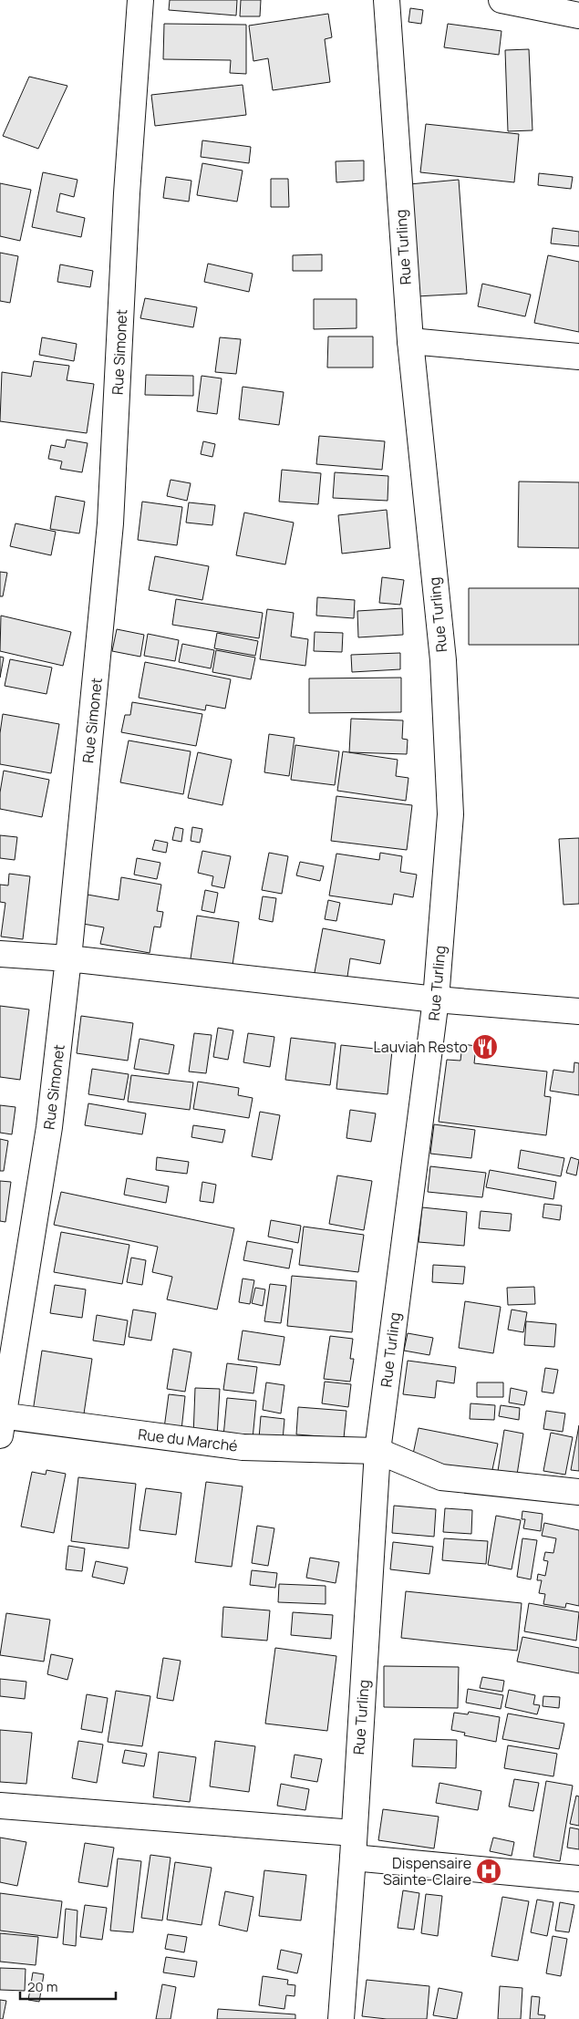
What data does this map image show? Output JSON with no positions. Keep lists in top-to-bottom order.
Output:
{
  "streets": {
    "street": ["Rue Turling", "Rue Simonet", "Rue du Marché"]
  },
  "crossings": [
    ["Rue Turling", "Rue du Marché"],
    ["Rue Simonet", "Rue du Marché"]
  ],
  "places": {
    "restaurant": ["Lauviah Resto"],
    "hospital": ["Dispensaire Sainte-Claire"]
  },
  "scale_bar": "20 m"
}
